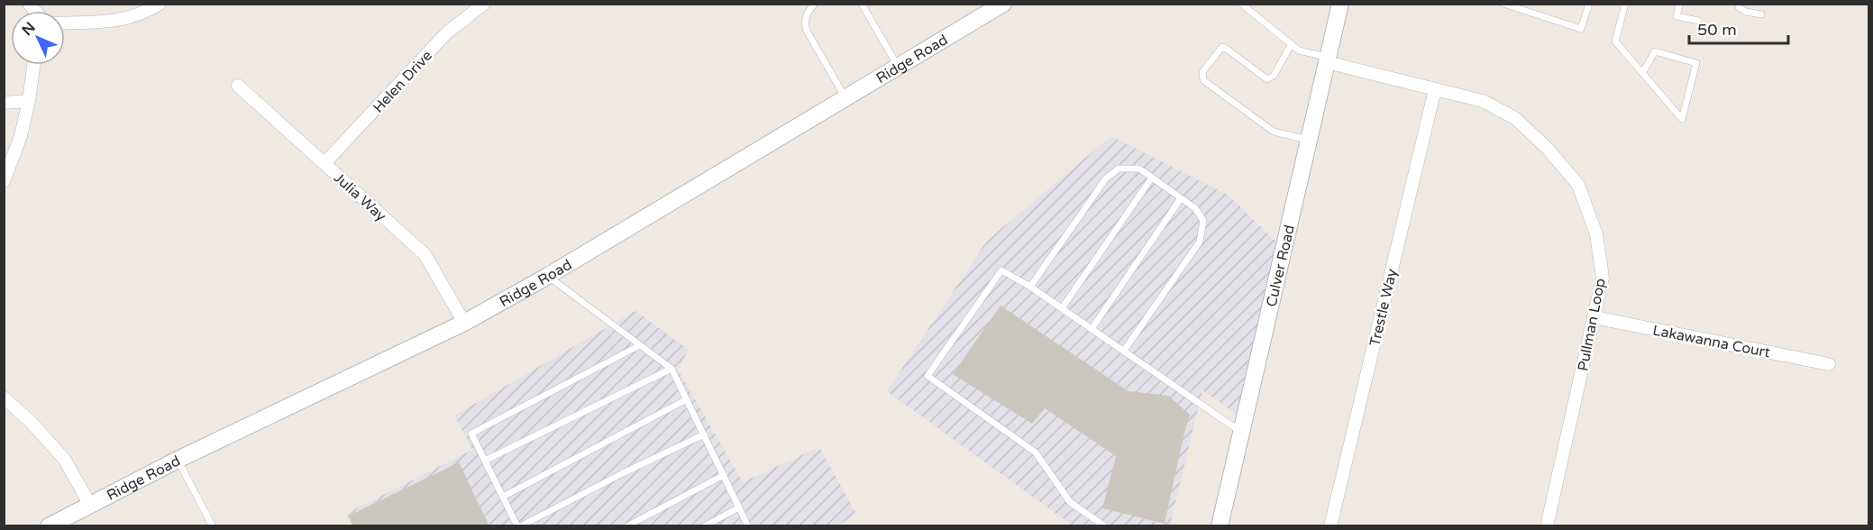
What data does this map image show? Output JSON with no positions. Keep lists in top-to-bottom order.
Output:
{
  "streets": {
    "street": [
      "Ridge Road",
      "Helen Drive",
      "Julia Way",
      "Culver Road",
      "Trestle Way",
      "Pullman Loop",
      "Lakawanna Court"
    ]
  },
  "crossings": [
    ["Ridge Road", "Julia Way"],
    ["Helen Drive", "Julia Way"],
    ["Culver Road", "Pullman Loop"],
    ["Trestle Way", "Pullman Loop"],
    ["Pullman Loop", "Lakawanna Court"]
  ],
  "scale_bar": "50 m",
  "north": "top left"
}
